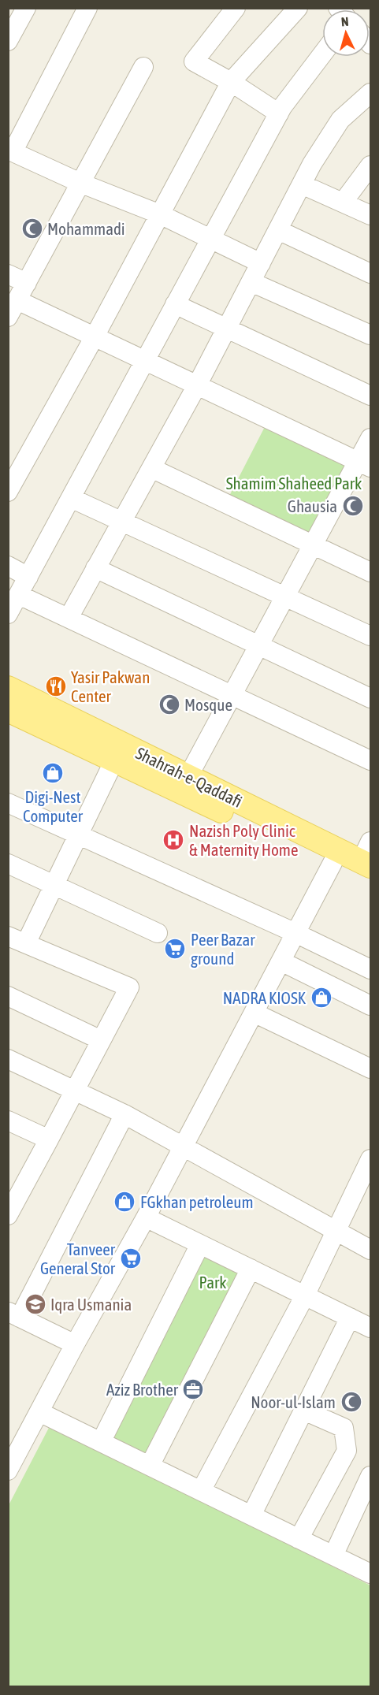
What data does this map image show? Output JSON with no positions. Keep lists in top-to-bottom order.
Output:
{
  "streets": {
    "main road": ["Shahrah-e-Qaddafi"]
  },
  "parks": ["Shamim Shaheed Park", "Park"],
  "places": {
    "mosque": [
      "Mohammadi",
      "Ghausia",
      "Mosque",
      "Noor-ul-Islam"
    ],
    "restaurant": ["Yasir Pakwan Center"],
    "shop": ["Digi-Nest Computer", "NADRA KIOSK", "FGkhan petroleum"],
    "hospital": ["Nazish Poly Clinic & Maternity Home"],
    "supermarket": ["Peer Bazar ground", "Tanveer General Stor"],
    "school or university": ["Iqra Usmania"],
    "office": ["Aziz Brother"]
  },
  "north": "top"
}
